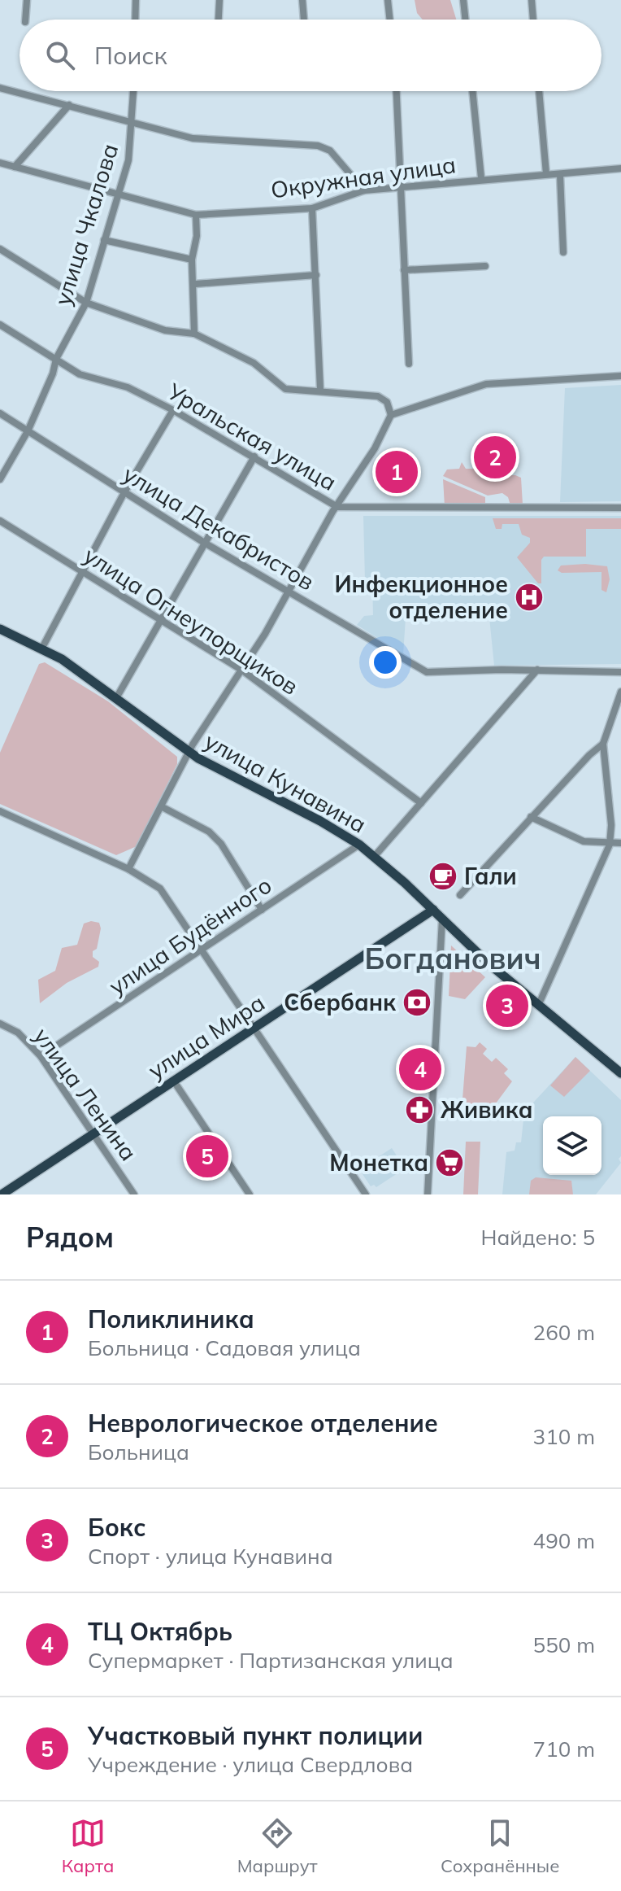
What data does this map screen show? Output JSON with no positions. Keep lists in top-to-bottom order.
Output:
{
  "streets": {
    "main road": ["улица Кунавина", "улица Мира"],
    "street": [
      "Окружная улица",
      "улица Чкалова",
      "Уральская улица",
      "улица Декабристов",
      "улица Огнеупорщиков",
      "улица Будённого",
      "улица Ленина"
    ]
  },
  "crossings": [
    ["Окружная улица", "улица Чкалова"],
    ["улица Чкалова", "Уральская улица"],
    ["улица Чкалова", "улица Декабристов"],
    ["улица Кунавина", "улица Будённого"],
    ["улица Кунавина", "улица Мира"],
    ["улица Будённого", "улица Ленина"],
    ["улица Мира", "улица Ленина"]
  ],
  "districts": ["Богданович"],
  "places": {
    "hospital": ["Инфекционное отделение"],
    "cafe": ["Гали"],
    "bank": ["Сбербанк"],
    "pharmacy": ["Живика"],
    "supermarket": ["Монетка"]
  },
  "page": {
    "search": "Поиск",
    "pins": [
      "2",
      "1",
      "3",
      "4",
      "5"
    ],
    "heading": ["Рядом", "Найдено: 5"],
    "list": [
      {
        "mark": "1",
        "name": "Поликлиника",
        "note": "Больница · Садовая улица",
        "value": "260 m"
      },
      {
        "mark": "2",
        "name": "Неврологическое отделение",
        "note": "Больница",
        "value": "310 m"
      },
      {
        "mark": "3",
        "name": "Бокс",
        "note": "Спорт · улица Кунавина",
        "value": "490 m"
      },
      {
        "mark": "4",
        "name": "ТЦ Октябрь",
        "note": "Супермаркет · Партизанская улица",
        "value": "550 m"
      },
      {
        "mark": "5",
        "name": "Участковый пункт полиции",
        "note": "Учреждение · улица Свердлова",
        "value": "710 m"
      }
    ],
    "nav": ["Карта", "Маршрут", "Сохранённые"]
  }
}
